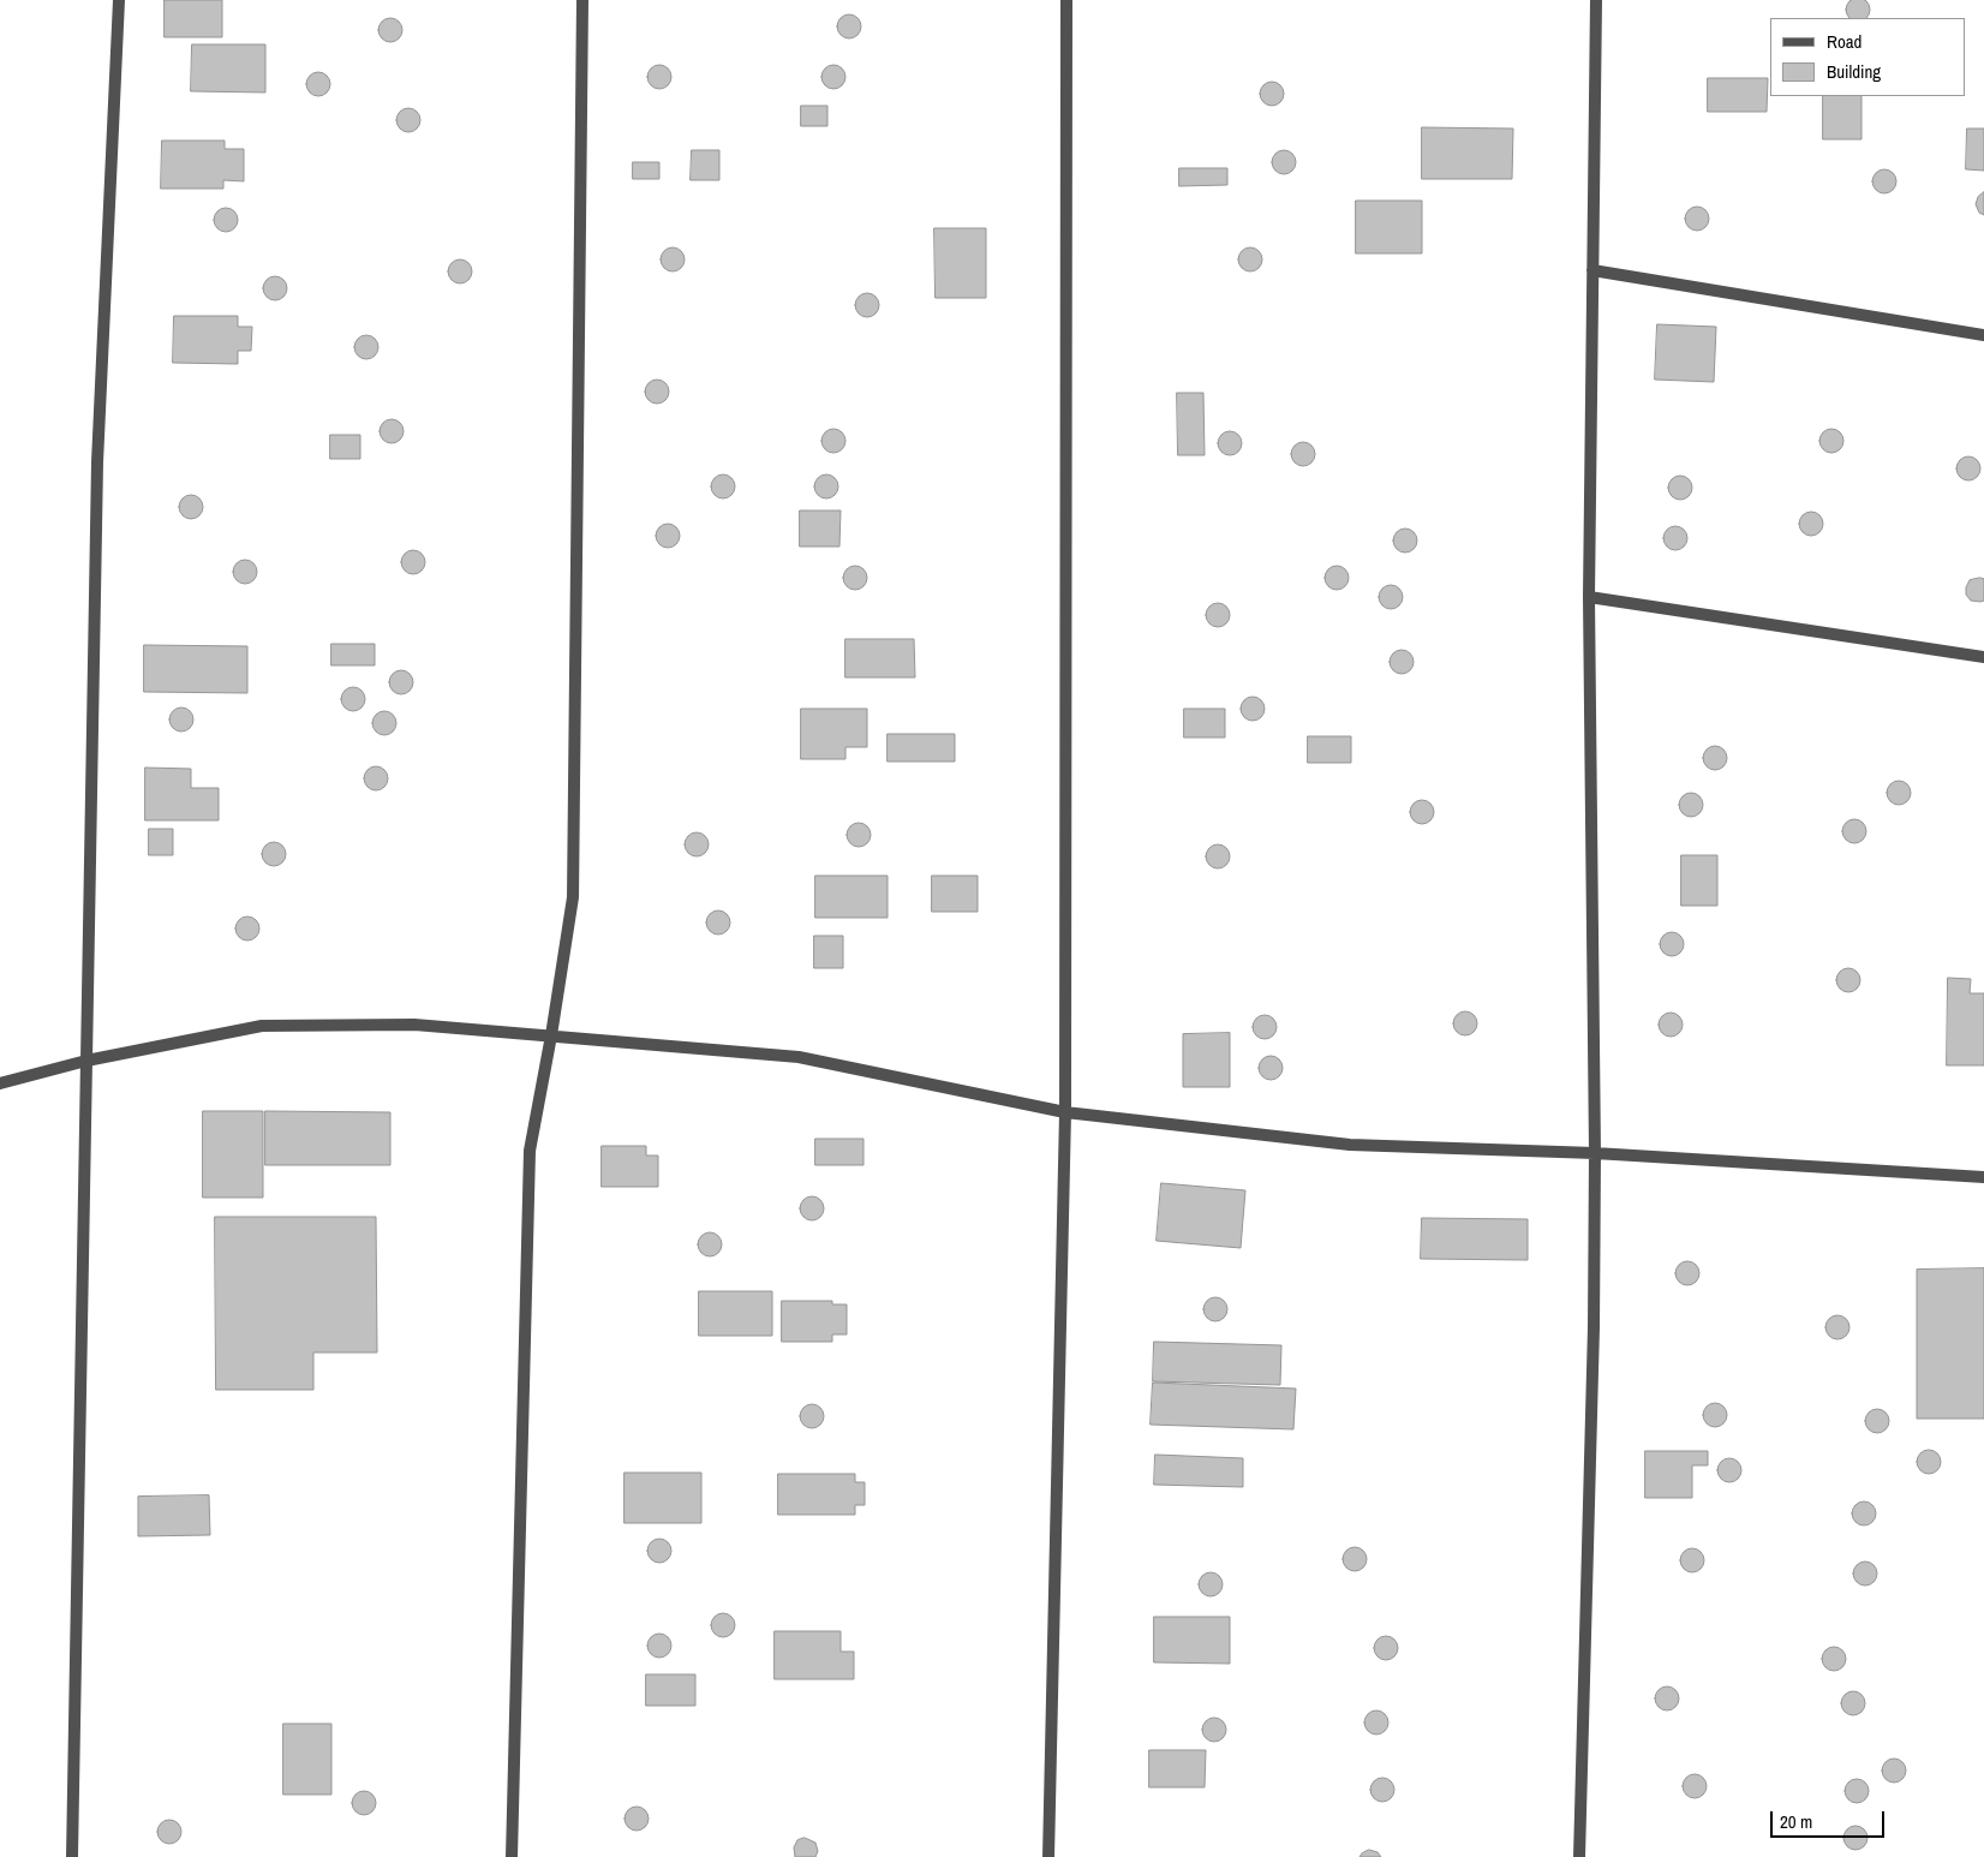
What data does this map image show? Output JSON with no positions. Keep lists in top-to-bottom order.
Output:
{
  "legend": ["Road", "Building"],
  "scale_bar": "20 m"
}
